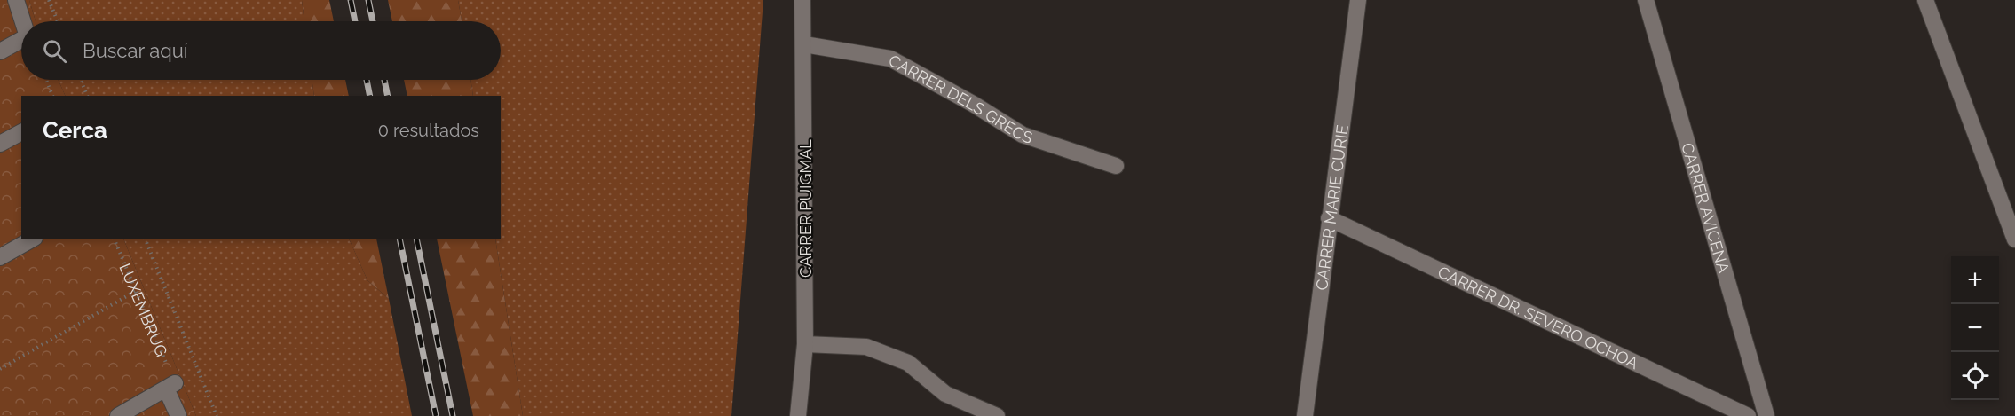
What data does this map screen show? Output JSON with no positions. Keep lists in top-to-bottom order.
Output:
{
  "streets": {
    "street": [
      "CARRER DELS GRECS",
      "CARRER MARIE CURIE",
      "CARRER AVICENA",
      "CARRER PUIGMAL",
      "CARRER DR. SEVERO OCHOA"
    ],
    "path": ["LUXEMBRUG"]
  },
  "crossings": [
    ["CARRER DELS GRECS", "CARRER PUIGMAL"],
    ["CARRER MARIE CURIE", "CARRER DR. SEVERO OCHOA"]
  ],
  "page": {
    "search": "Buscar aquí",
    "heading": ["Cerca", "0 resultados"],
    "map_buttons": ["+", "−"]
  }
}
